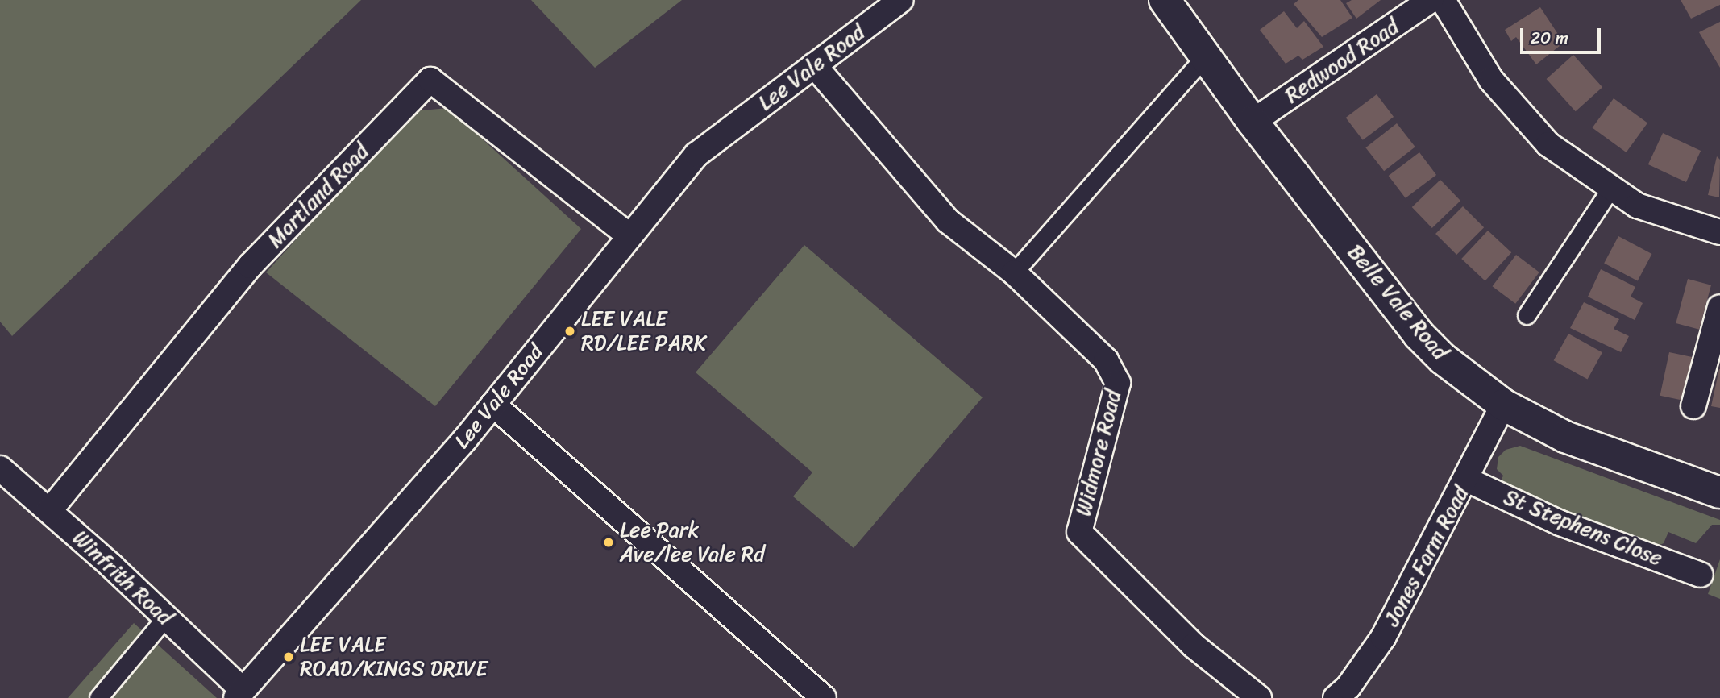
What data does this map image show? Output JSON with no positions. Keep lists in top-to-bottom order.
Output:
{
  "streets": {
    "main road": ["Belle Vale Road"],
    "street": [
      "Redwood Road",
      "Lee Vale Road",
      "Martland Road",
      "Widmore Road",
      "St Stephens Close",
      "Jones Farm Road",
      "Winfrith Road"
    ]
  },
  "crossings": [
    ["Redwood Road", "Belle Vale Road"],
    ["Lee Vale Road", "Martland Road"],
    ["Lee Vale Road", "Widmore Road"],
    ["Lee Vale Road", "Winfrith Road"],
    ["Martland Road", "Winfrith Road"],
    ["Belle Vale Road", "Jones Farm Road"],
    ["St Stephens Close", "Jones Farm Road"]
  ],
  "places": ["LEE VALE RD/LEE PARK", "Lee Park Ave/lee Vale Rd", "LEE VALE ROAD/KINGS DRIVE"],
  "scale_bar": "20 m"
}
